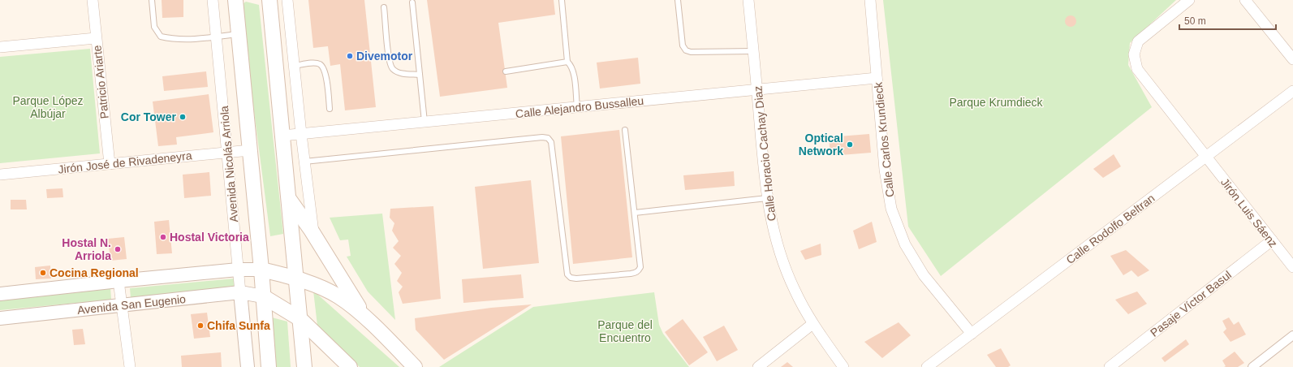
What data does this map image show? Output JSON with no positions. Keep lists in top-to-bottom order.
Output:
{
  "streets": {
    "main road": ["Avenida Nicolás Arriola"],
    "street": [
      "Patricio Ariarte",
      "Calle Alejandro Bussalleu",
      "Calle Carlos Krundieck",
      "Calle Horacio Cachay Diaz",
      "Jirón José de Rivadeneyra",
      "Jirón Luis Sáenz",
      "Calle Rodolfo Beltran",
      "Pasaje Víctor Basul",
      "Avenida San Eugenio"
    ]
  },
  "crossings": [
    ["Patricio Ariarte", "Jirón José de Rivadeneyra"],
    ["Calle Alejandro Bussalleu", "Calle Carlos Krundieck"],
    ["Calle Alejandro Bussalleu", "Calle Horacio Cachay Diaz"],
    ["Calle Carlos Krundieck", "Calle Rodolfo Beltran"],
    ["Jirón José de Rivadeneyra", "Avenida Nicolás Arriola"],
    ["Avenida Nicolás Arriola", "Avenida San Eugenio"],
    ["Jirón Luis Sáenz", "Calle Rodolfo Beltran"],
    ["Jirón Luis Sáenz", "Pasaje Víctor Basul"]
  ],
  "parks": ["Parque López Albújar", "Parque Krumdieck", "Parque del Encuentro"],
  "places": [
    "Divemotor",
    "Cor Tower",
    "Optical Network",
    "Hostal Victoria",
    "Hostal N. Arriola",
    "Cocina Regional",
    "Chifa Sunfa"
  ],
  "scale_bar": "50 m"
}
